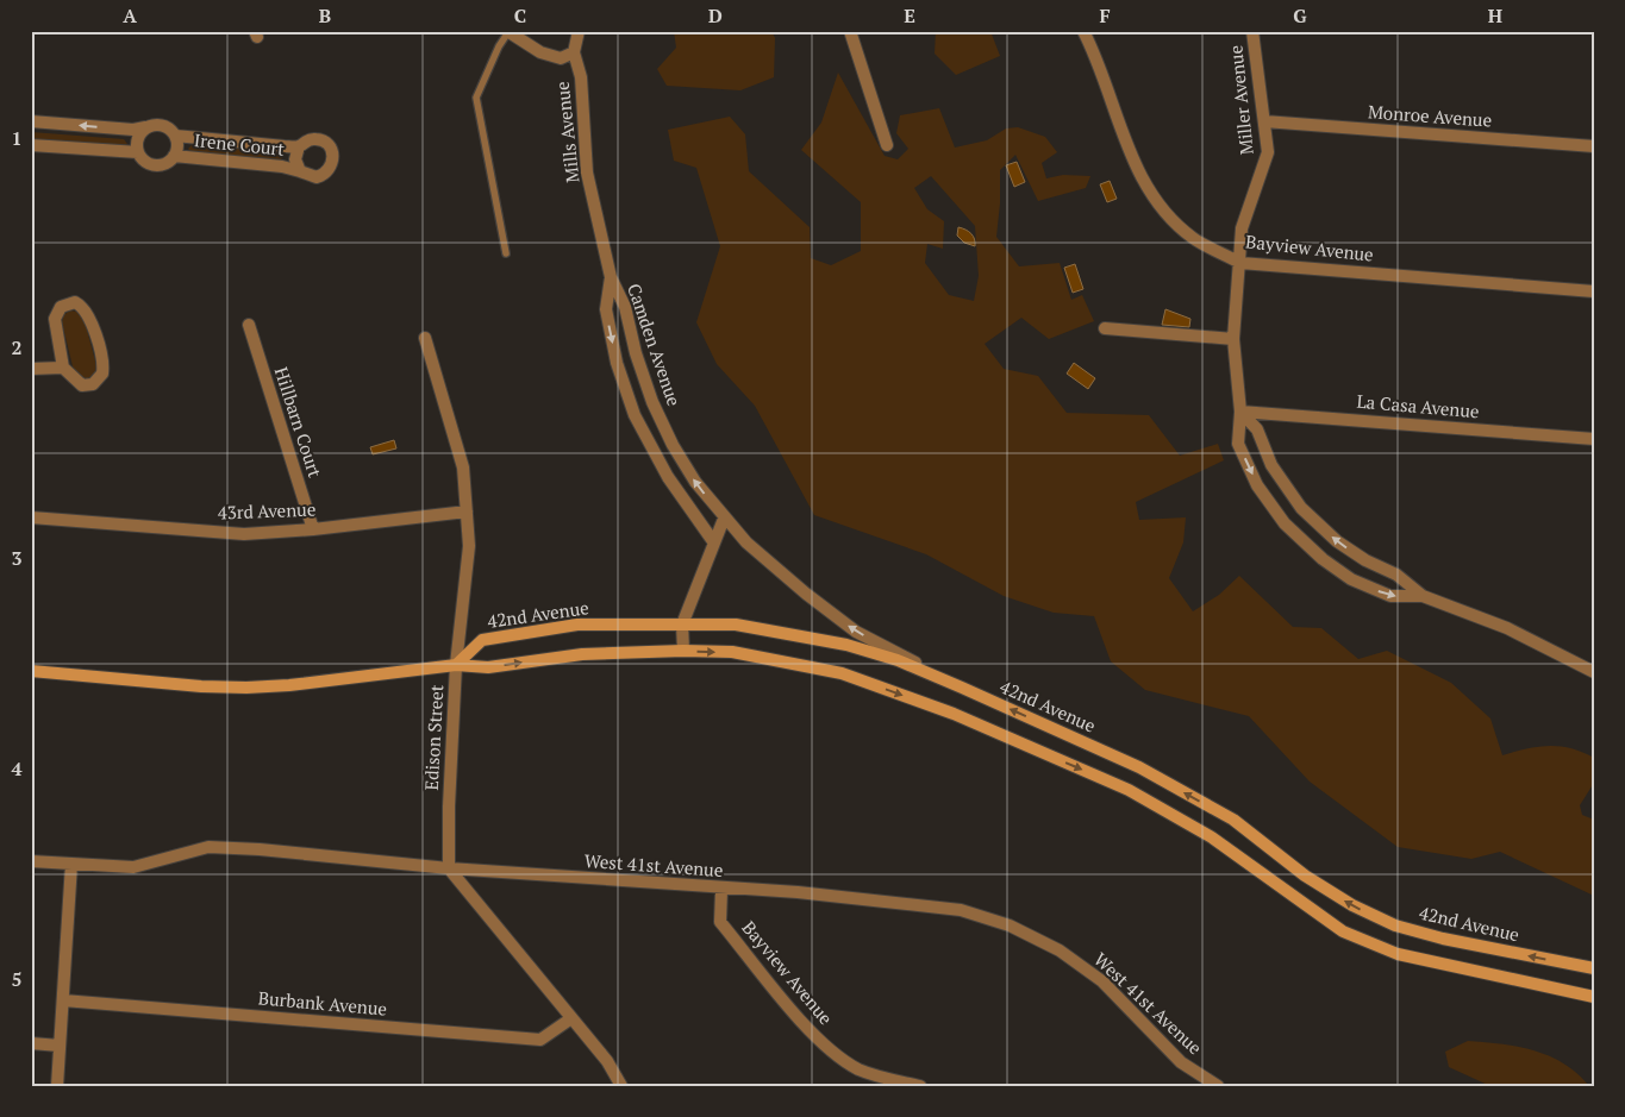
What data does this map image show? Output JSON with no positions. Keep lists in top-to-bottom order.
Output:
{
  "streets": {
    "street": [
      "Miller Avenue",
      "Monroe Avenue",
      "Mills Avenue",
      "Irene Court",
      "Bayview Avenue",
      "Camden Avenue",
      "La Casa Avenue",
      "Hillbarn Court",
      "43rd Avenue",
      "42nd Avenue",
      "Edison Street",
      "West 41st Avenue",
      "Burbank Avenue"
    ]
  },
  "crossings": [
    ["Miller Avenue", "Monroe Avenue"],
    ["Miller Avenue", "Bayview Avenue"],
    ["Miller Avenue", "La Casa Avenue"],
    ["Mills Avenue", "Camden Avenue"],
    ["Bayview Avenue", "West 41st Avenue"],
    ["Camden Avenue", "42nd Avenue"],
    ["Hillbarn Court", "43rd Avenue"],
    ["43rd Avenue", "Edison Street"],
    ["42nd Avenue", "Edison Street"],
    ["Edison Street", "West 41st Avenue"]
  ],
  "grid": {
    "columns": [
      "A",
      "B",
      "C",
      "D",
      "E",
      "F",
      "G",
      "H"
    ],
    "rows": [
      "1",
      "2",
      "3",
      "4",
      "5"
    ]
  }
}
